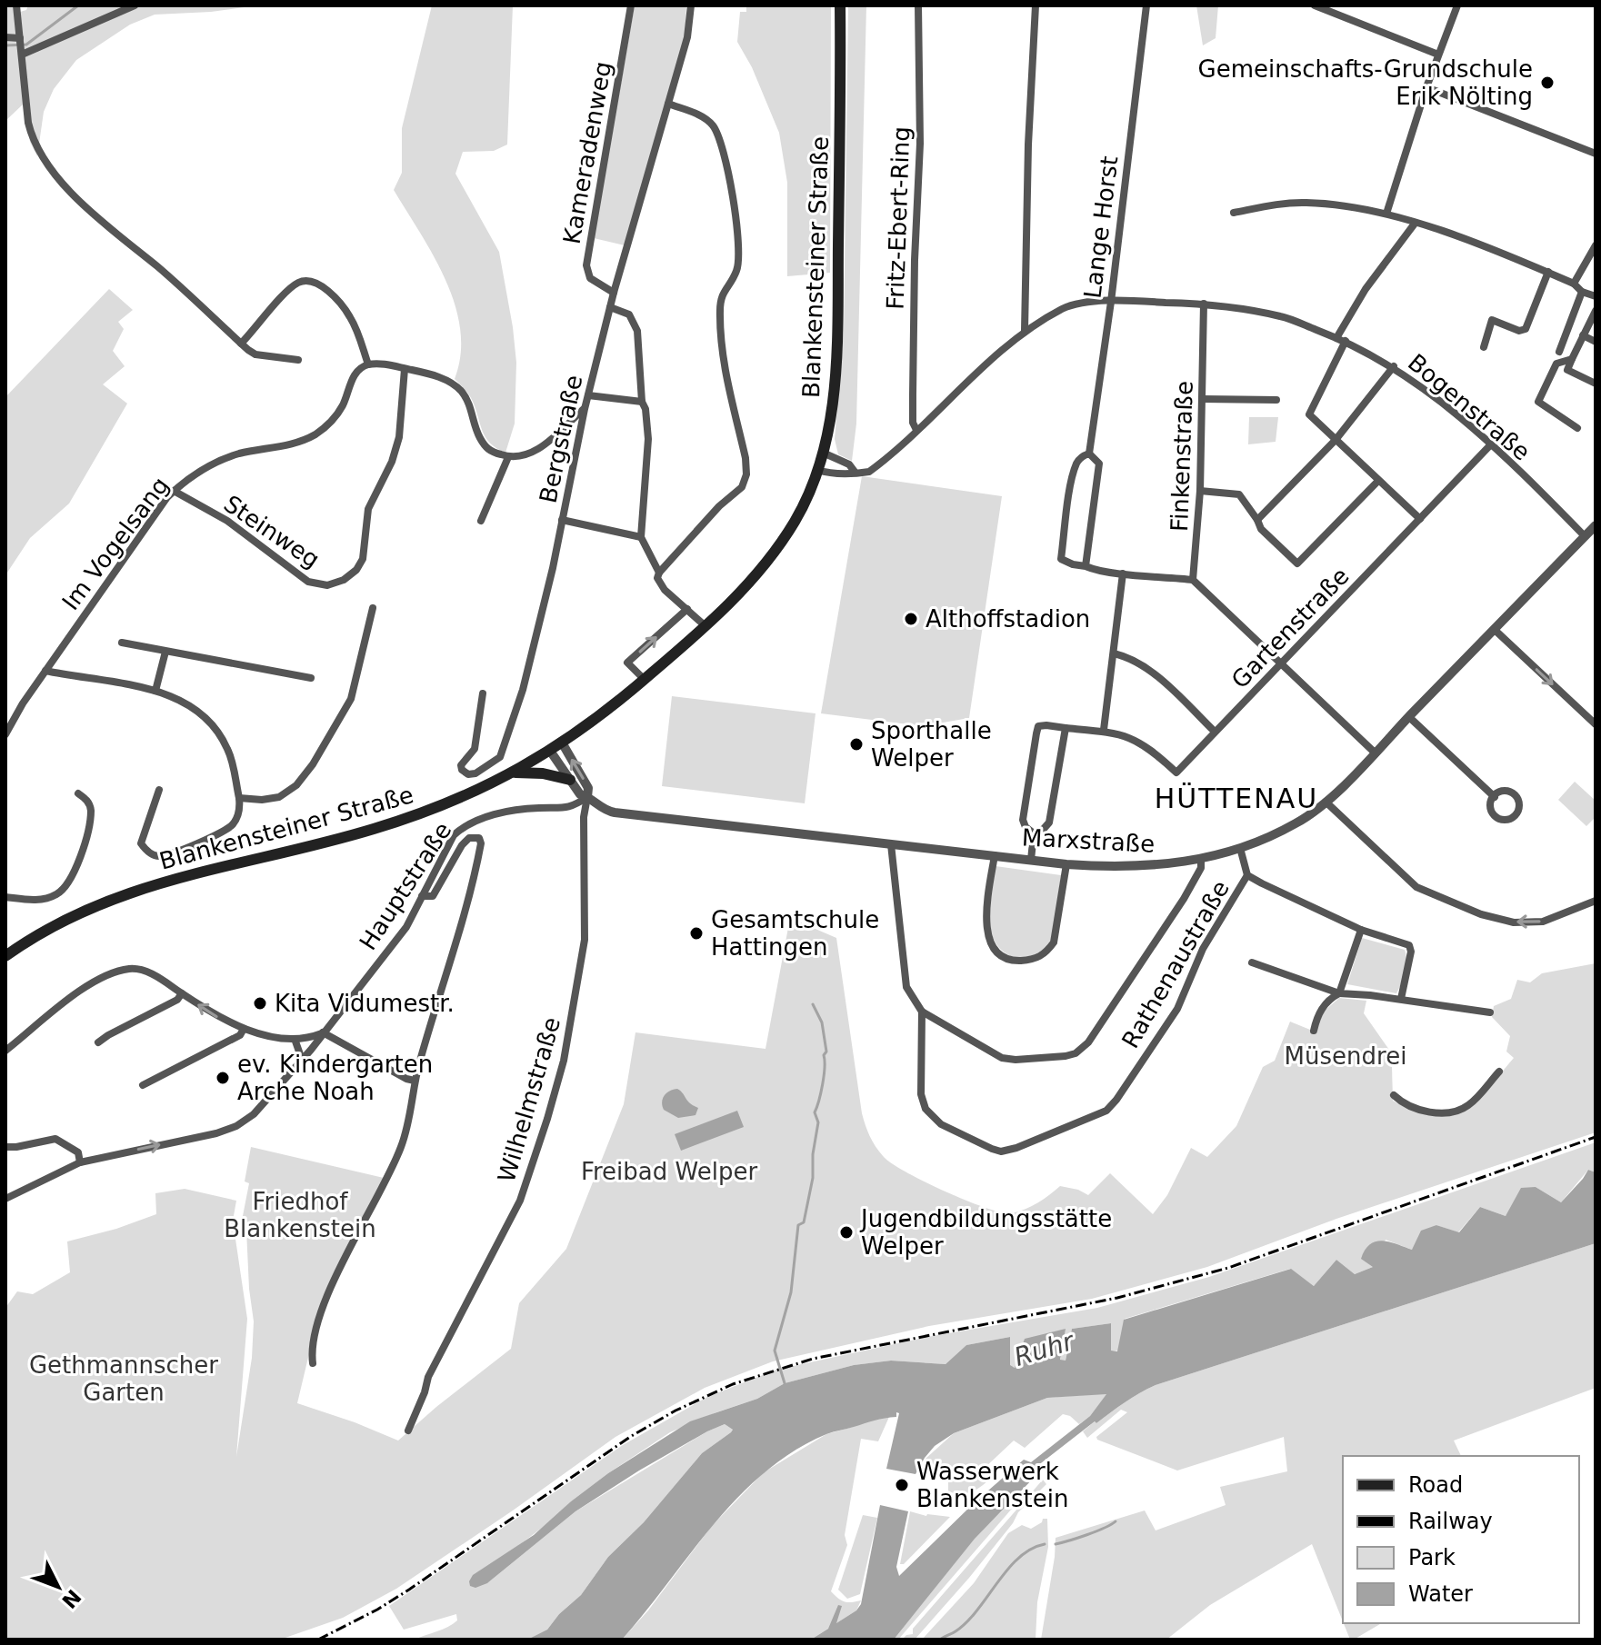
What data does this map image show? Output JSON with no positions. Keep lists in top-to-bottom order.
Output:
{
  "streets": {
    "main road": ["Blankensteiner Straße"],
    "street": [
      "Kameradenweg",
      "Fritz-Ebert-Ring",
      "Lange Horst",
      "Bogenstraße",
      "Bergstraße",
      "Finkenstraße",
      "Steinweg",
      "Im Vogelsang",
      "Gartenstraße",
      "Marxstraße",
      "Hauptstraße",
      "Rathenaustraße",
      "Wilhelmstraße"
    ]
  },
  "crossings": [
    ["Kameradenweg", "Bergstraße"],
    ["Fritz-Ebert-Ring", "Bogenstraße"],
    ["Lange Horst", "Bogenstraße"],
    ["Lange Horst", "Finkenstraße"],
    ["Blankensteiner Straße", "Bogenstraße"],
    ["Blankensteiner Straße", "Marxstraße"],
    ["Bogenstraße", "Finkenstraße"],
    ["Bogenstraße", "Gartenstraße"],
    ["Bogenstraße", "Marxstraße"],
    ["Steinweg", "Im Vogelsang"],
    ["Marxstraße", "Hauptstraße"],
    ["Marxstraße", "Wilhelmstraße"],
    ["Hauptstraße", "Wilhelmstraße"]
  ],
  "districts": ["HÜTTENAU"],
  "water": ["Ruhr"],
  "parks": [
    "Müsendrei",
    "Freibad Welper",
    "Friedhof Blankenstein",
    "Gethmannscher Garten"
  ],
  "places": [
    "Gemeinschafts-Grundschule Erik Nölting",
    "Althoffstadion",
    "Sporthalle Welper",
    "Gesamtschule Hattingen",
    "Kita Vidumestr.",
    "ev. Kindergarten Arche Noah",
    "Jugendbildungsstätte Welper",
    "Wasserwerk Blankenstein"
  ],
  "legend": [
    "Road",
    "Railway",
    "Park",
    "Water"
  ],
  "north": "bottom right"
}
